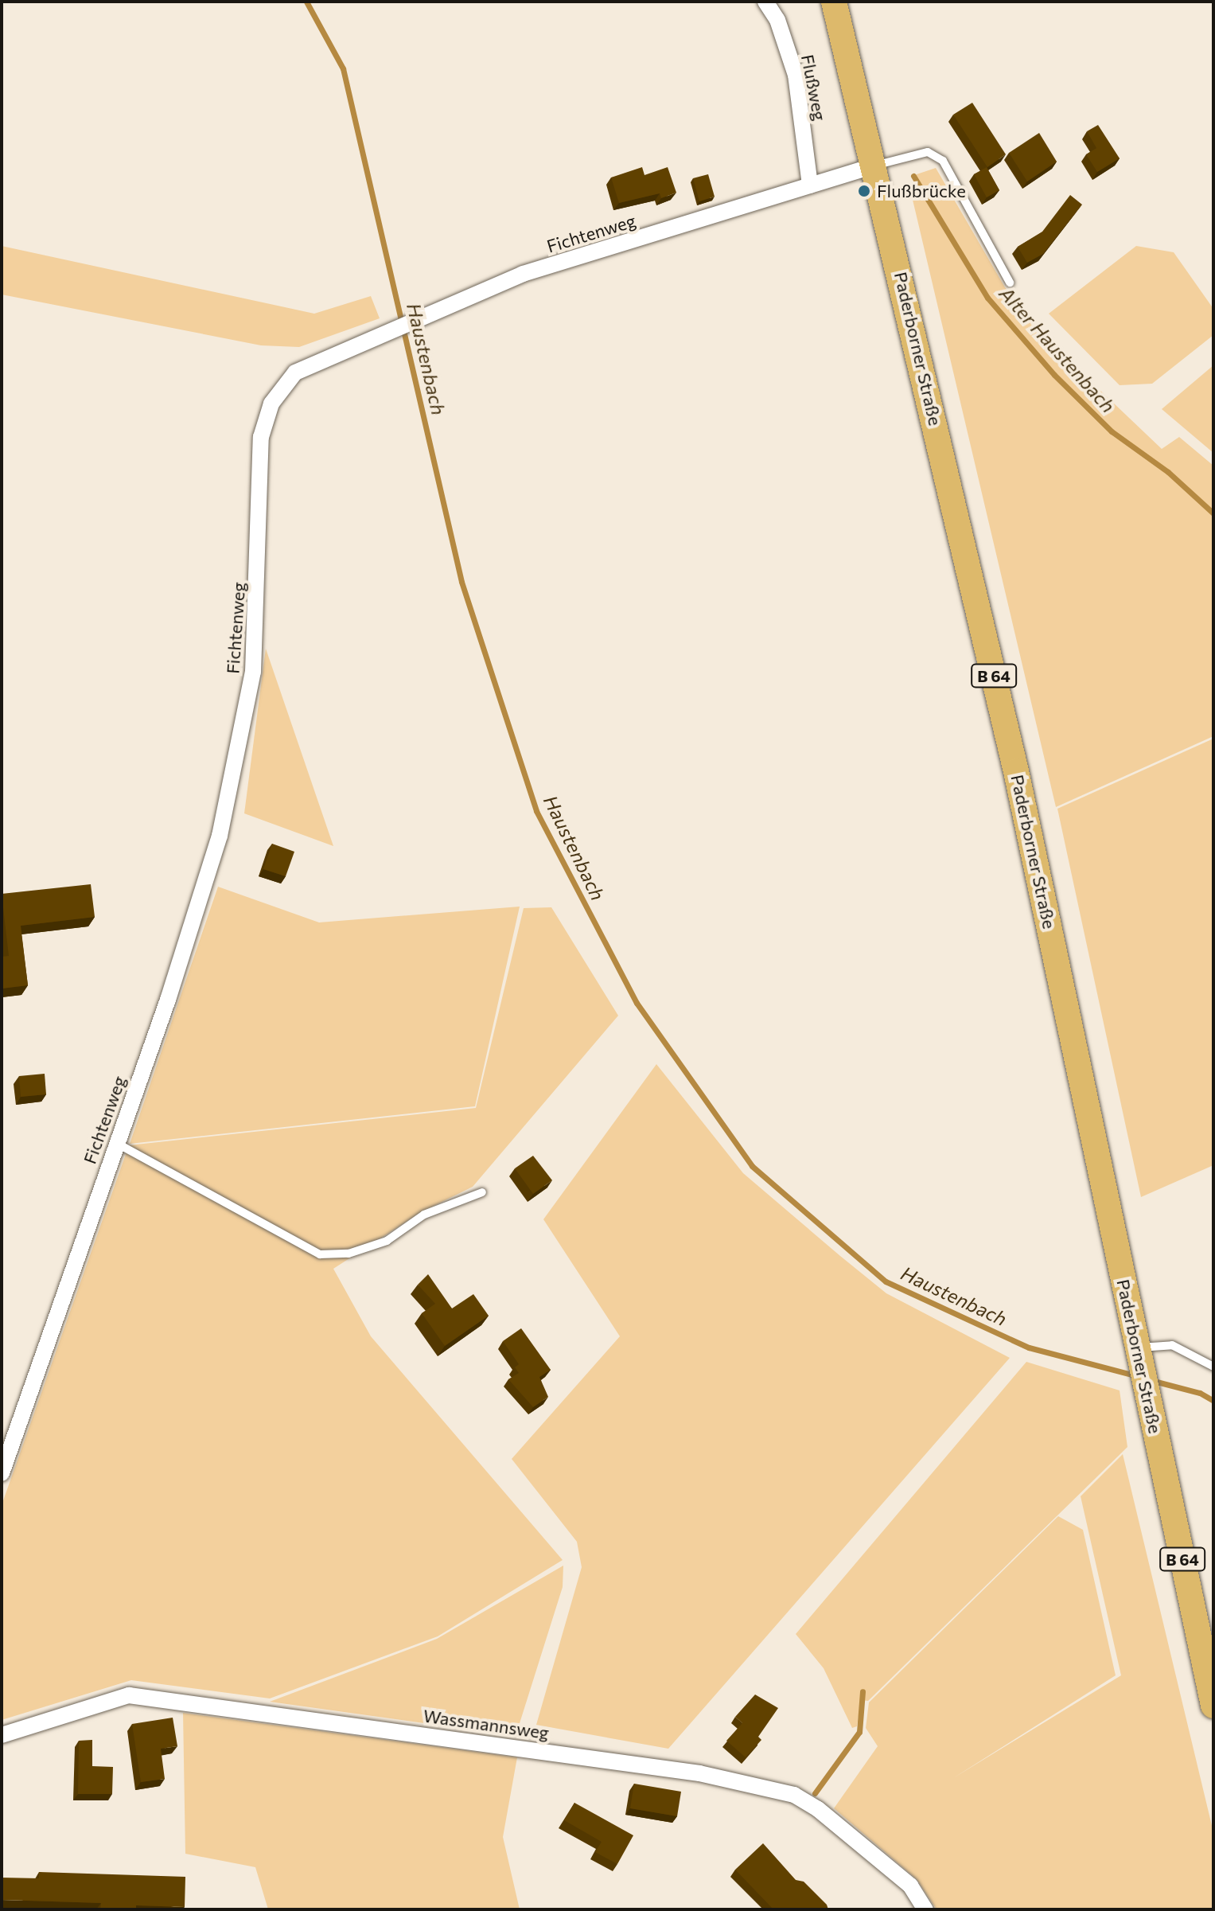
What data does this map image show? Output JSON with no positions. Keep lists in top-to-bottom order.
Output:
{
  "streets": {
    "main road": ["Paderborner Straße", "B 64"],
    "street": ["Flußweg", "Fichtenweg", "Wassmannsweg"]
  },
  "crossings": [
    ["Flußweg", "Fichtenweg"],
    ["Fichtenweg", "Paderborner Straße"]
  ],
  "water": ["Alter Haustenbach", "Haustenbach"],
  "places": ["Flußbrücke"]
}
